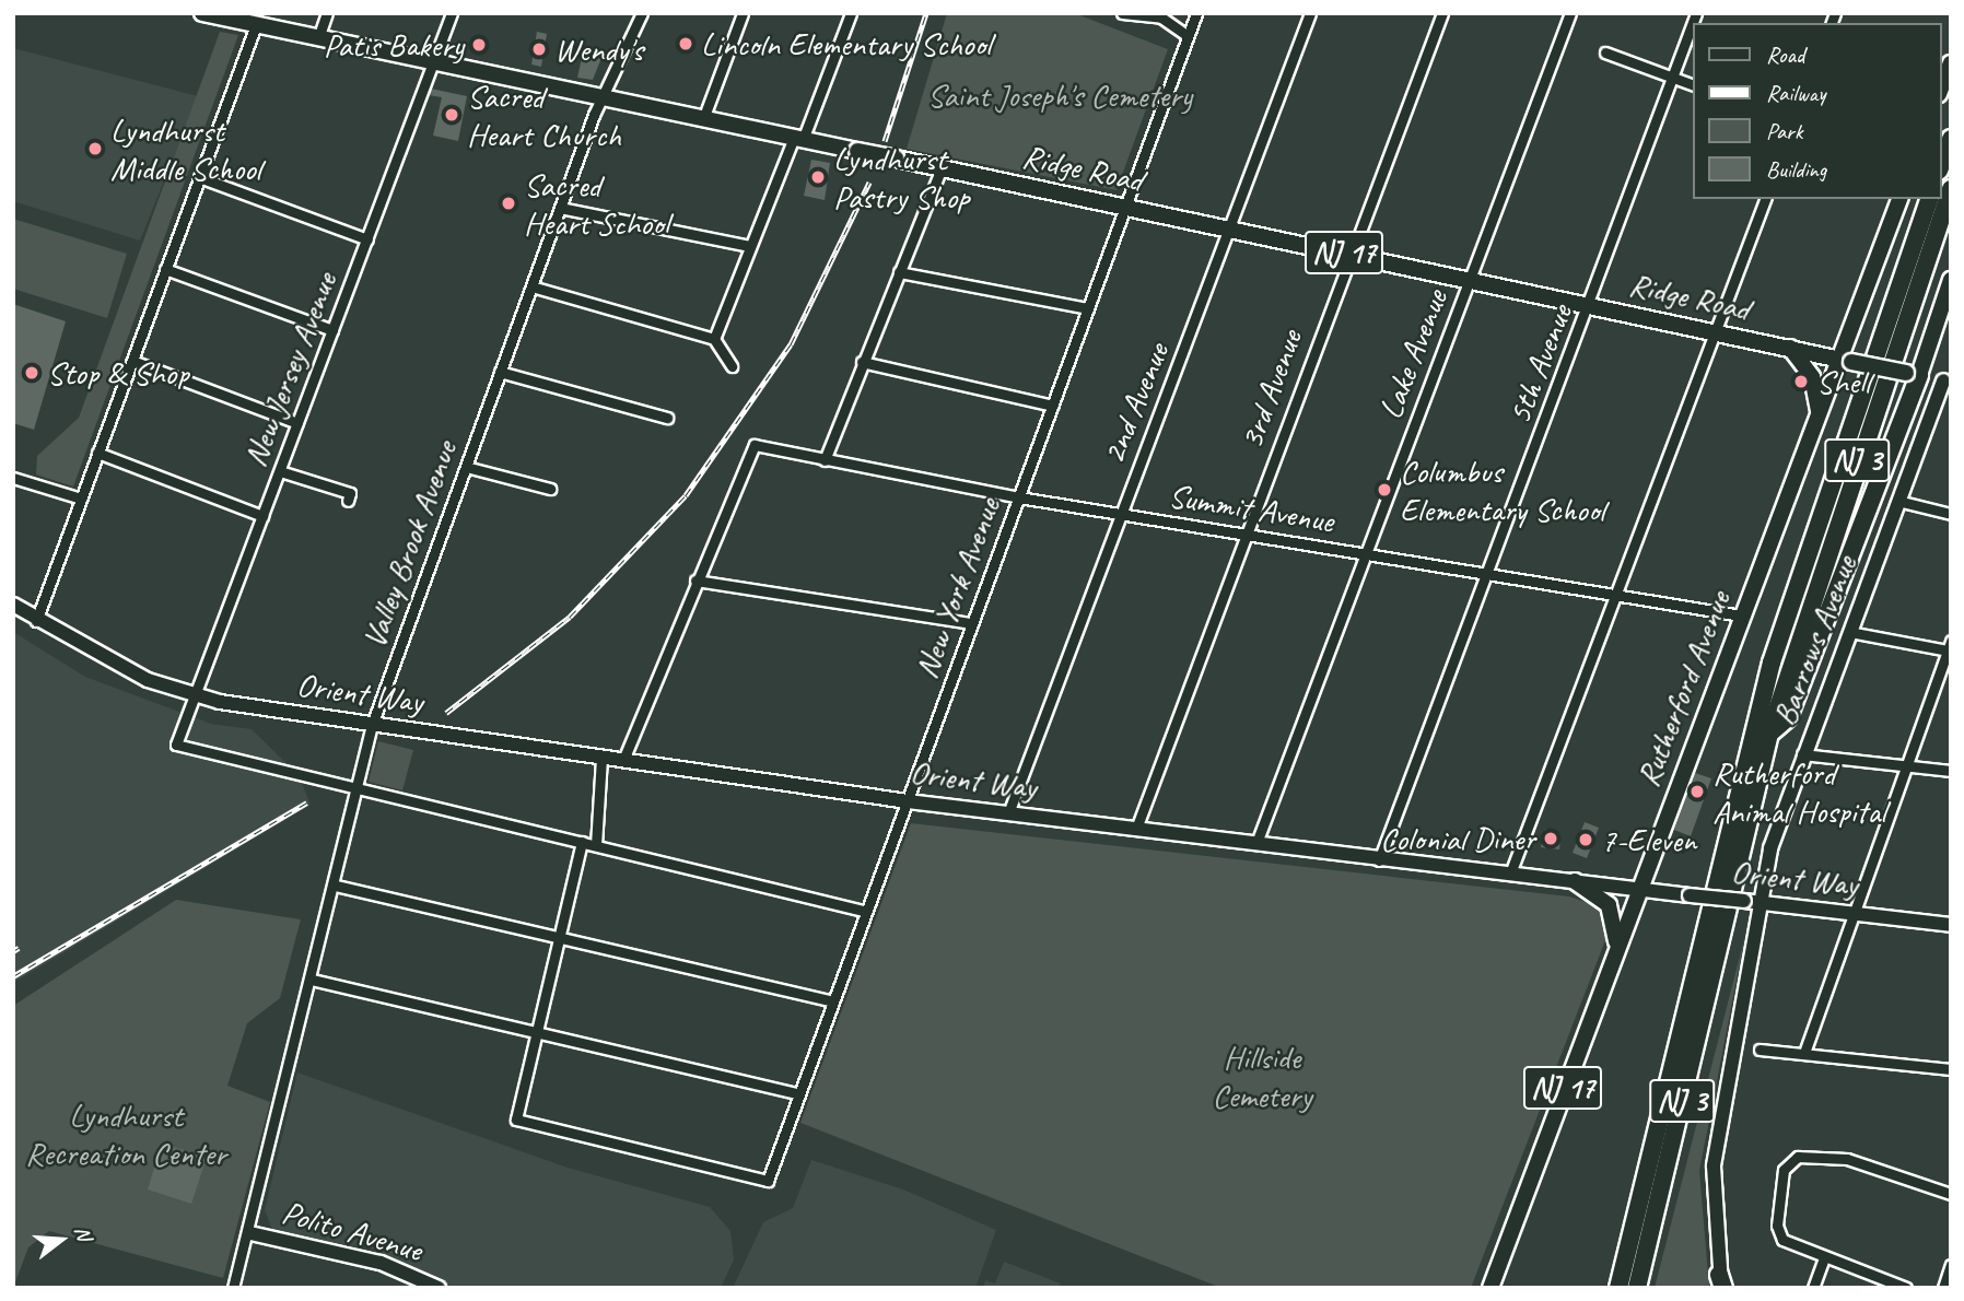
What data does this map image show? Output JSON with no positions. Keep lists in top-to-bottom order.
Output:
{
  "streets": {
    "highway": ["NJ 3"],
    "main road": ["Ridge Road", "NJ 17", "Rutherford Avenue"],
    "street": [
      "Lake Avenue",
      "5th Avenue",
      "New Jersey Avenue",
      "3rd Avenue",
      "2nd Avenue",
      "Summit Avenue",
      "Valley Brook Avenue",
      "New York Avenue",
      "Barrows Avenue",
      "Orient Way",
      "Polito Avenue"
    ]
  },
  "crossings": [
    ["Ridge Road", "Lake Avenue"],
    ["Ridge Road", "5th Avenue"],
    ["Ridge Road", "New Jersey Avenue"],
    ["Ridge Road", "3rd Avenue"],
    ["Ridge Road", "2nd Avenue"],
    ["Ridge Road", "Valley Brook Avenue"],
    ["Ridge Road", "New York Avenue"],
    ["Ridge Road", "Barrows Avenue"],
    ["Ridge Road", "Rutherford Avenue"],
    ["Lake Avenue", "Summit Avenue"],
    ["Lake Avenue", "Orient Way"],
    ["5th Avenue", "Summit Avenue"],
    ["5th Avenue", "Orient Way"],
    ["New Jersey Avenue", "Valley Brook Avenue"],
    ["New Jersey Avenue", "Orient Way"],
    ["3rd Avenue", "Summit Avenue"],
    ["3rd Avenue", "Orient Way"],
    ["2nd Avenue", "Summit Avenue"],
    ["2nd Avenue", "Orient Way"],
    ["Summit Avenue", "New York Avenue"],
    ["Summit Avenue", "Rutherford Avenue"],
    ["Valley Brook Avenue", "Orient Way"],
    ["Valley Brook Avenue", "Polito Avenue"],
    ["New York Avenue", "Orient Way"],
    ["Barrows Avenue", "Orient Way"],
    ["Rutherford Avenue", "Orient Way"]
  ],
  "parks": ["Saint Joseph's Cemetery", "Hillside Cemetery", "Lyndhurst Recreation Center"],
  "places": [
    "Lincoln Elementary School",
    "Patis Bakery",
    "Wendy's",
    "Sacred Heart Church",
    "Lyndhurst Middle School",
    "Lyndhurst Pastry Shop",
    "Sacred Heart School",
    "Stop & Shop",
    "Shell",
    "Columbus Elementary School",
    "Rutherford Animal Hospital",
    "Colonial Diner",
    "7-Eleven"
  ],
  "legend": [
    "Road",
    "Railway",
    "Park",
    "Building"
  ],
  "north": "right"
}
